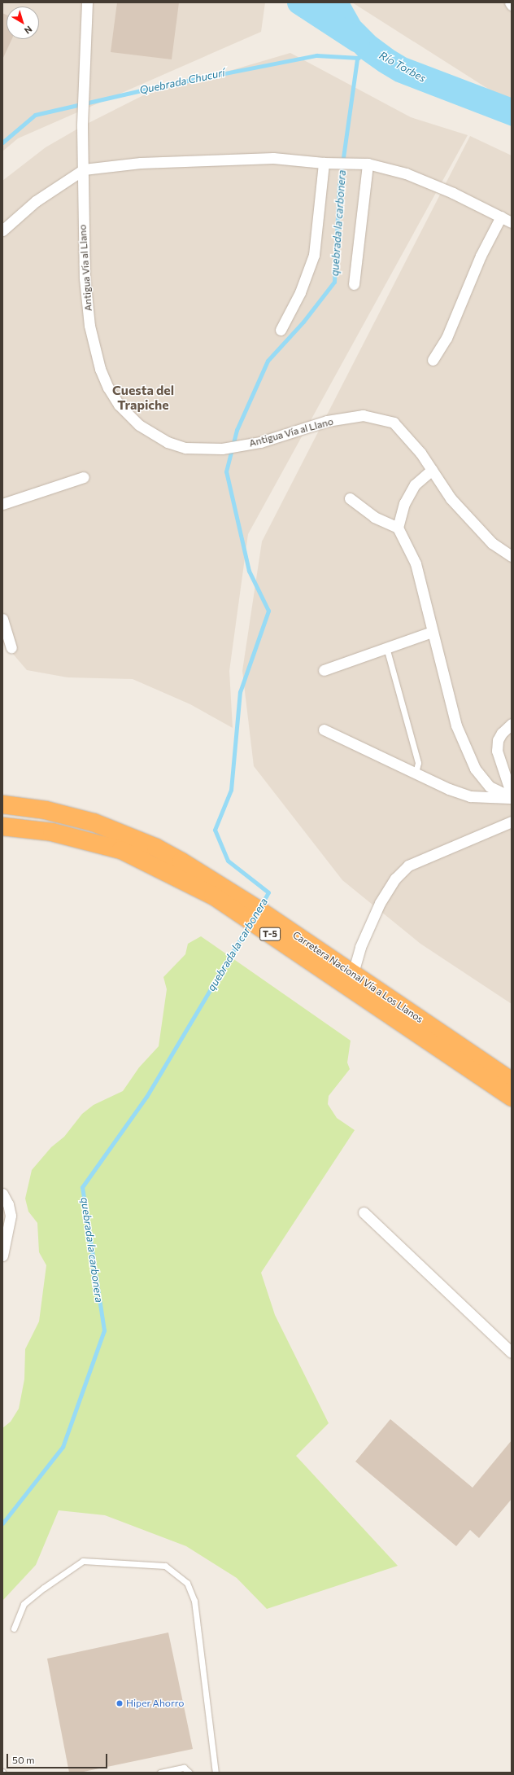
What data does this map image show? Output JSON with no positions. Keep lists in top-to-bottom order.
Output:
{
  "streets": {
    "highway": ["T-5", "Carretera Nacional Vía a Los Llanos"],
    "street": ["Antigua Vía al Llano"]
  },
  "districts": ["Cuesta del Trapiche"],
  "water": ["Río Torbes", "Quebrada Chucurí", "quebrada la carbonera"],
  "places": ["Hiper Ahorro"],
  "scale_bar": "50 m",
  "north": "bottom right"
}
